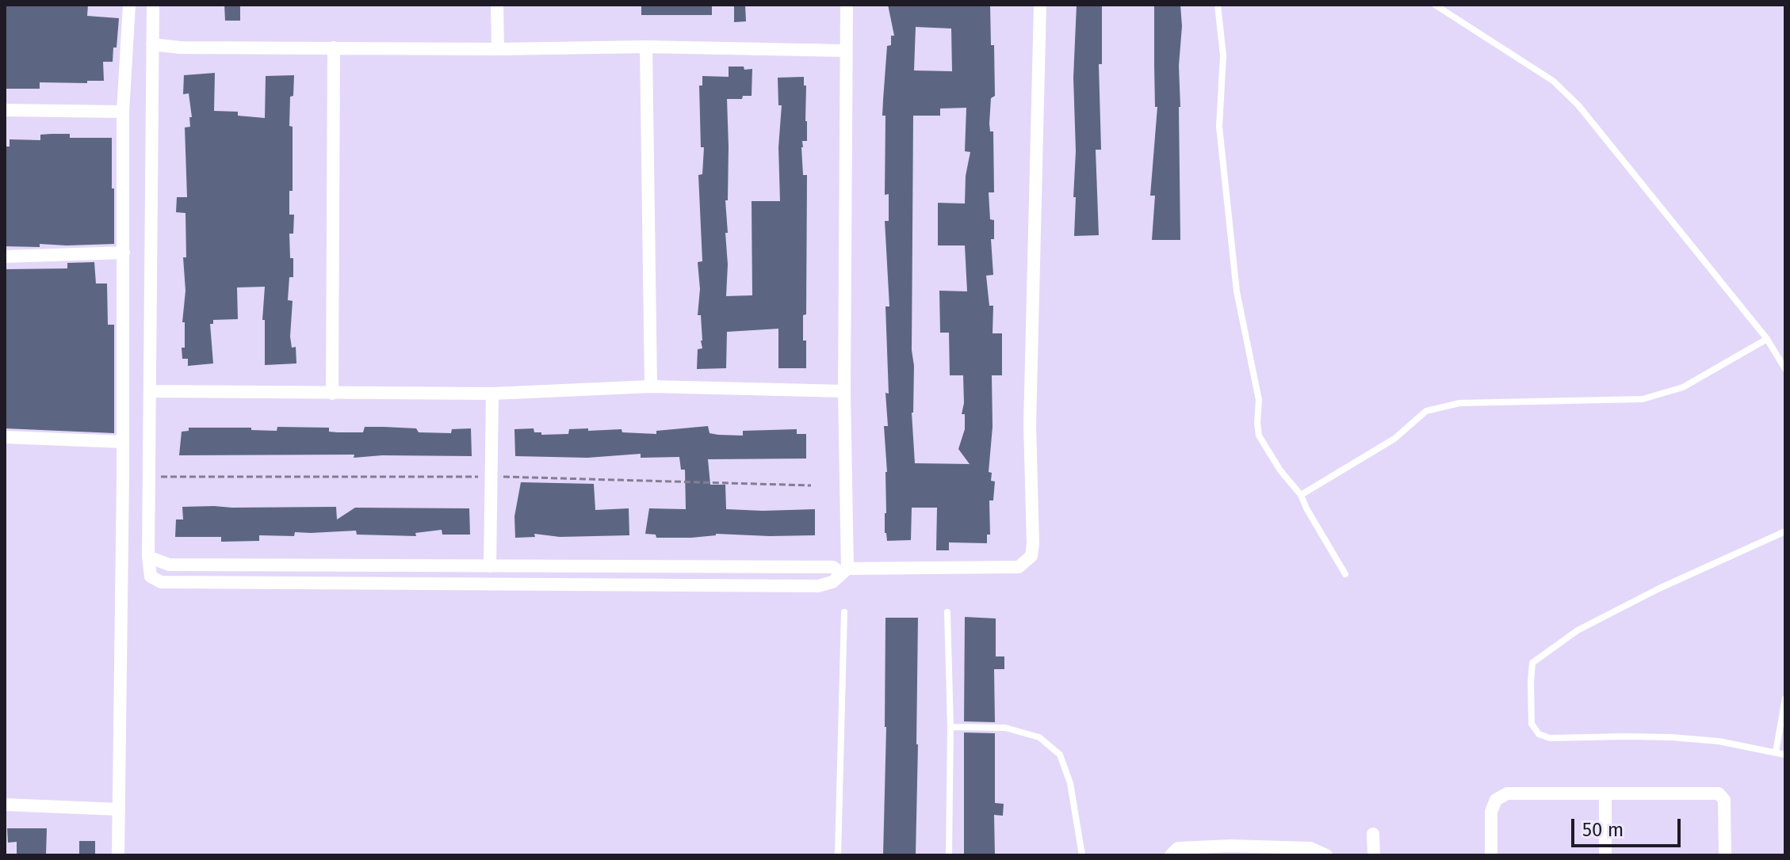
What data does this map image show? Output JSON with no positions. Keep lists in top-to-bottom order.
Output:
{
  "scale_bar": "50 m"
}
